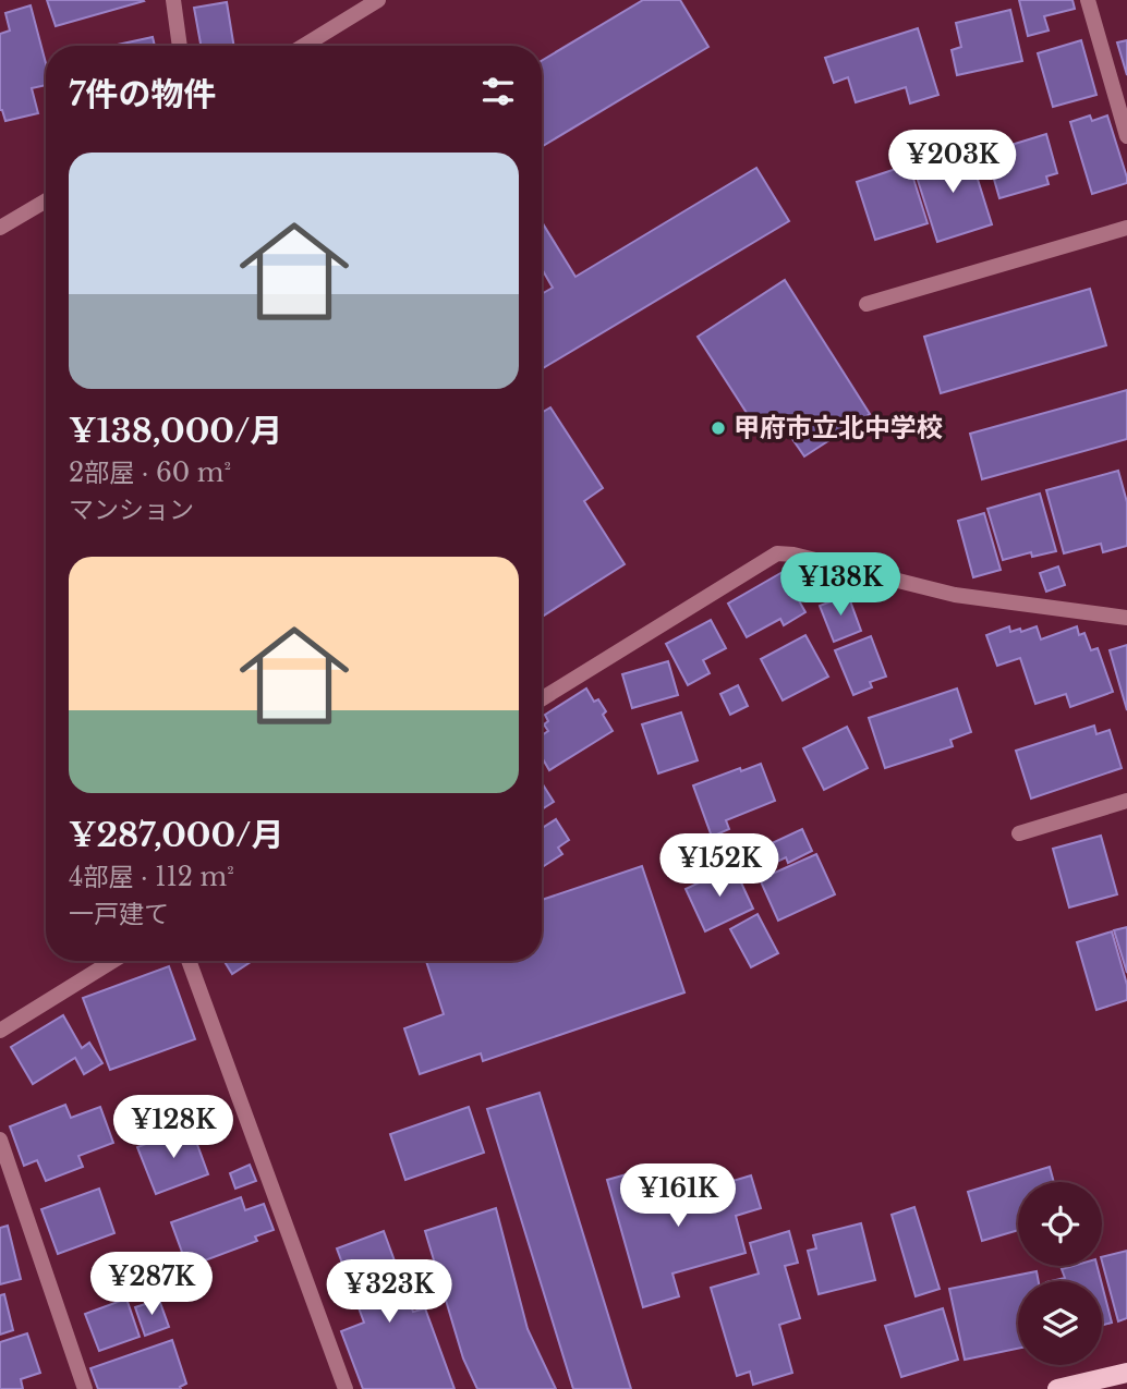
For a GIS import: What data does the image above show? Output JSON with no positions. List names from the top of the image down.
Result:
{
  "places": ["甲府市立北中学校"],
  "page": {
    "heading": "7件の物件",
    "price": [
      "¥203K",
      "¥138K",
      "¥152K",
      "¥128K",
      "¥161K",
      "¥287K",
      "¥323K"
    ],
    "list": [
      {
        "name": "¥138,000/月",
        "note": "2部屋 · 60 m² · マンション"
      },
      {
        "name": "¥287,000/月",
        "note": "4部屋 · 112 m² · 一戸建て"
      }
    ]
  }
}
